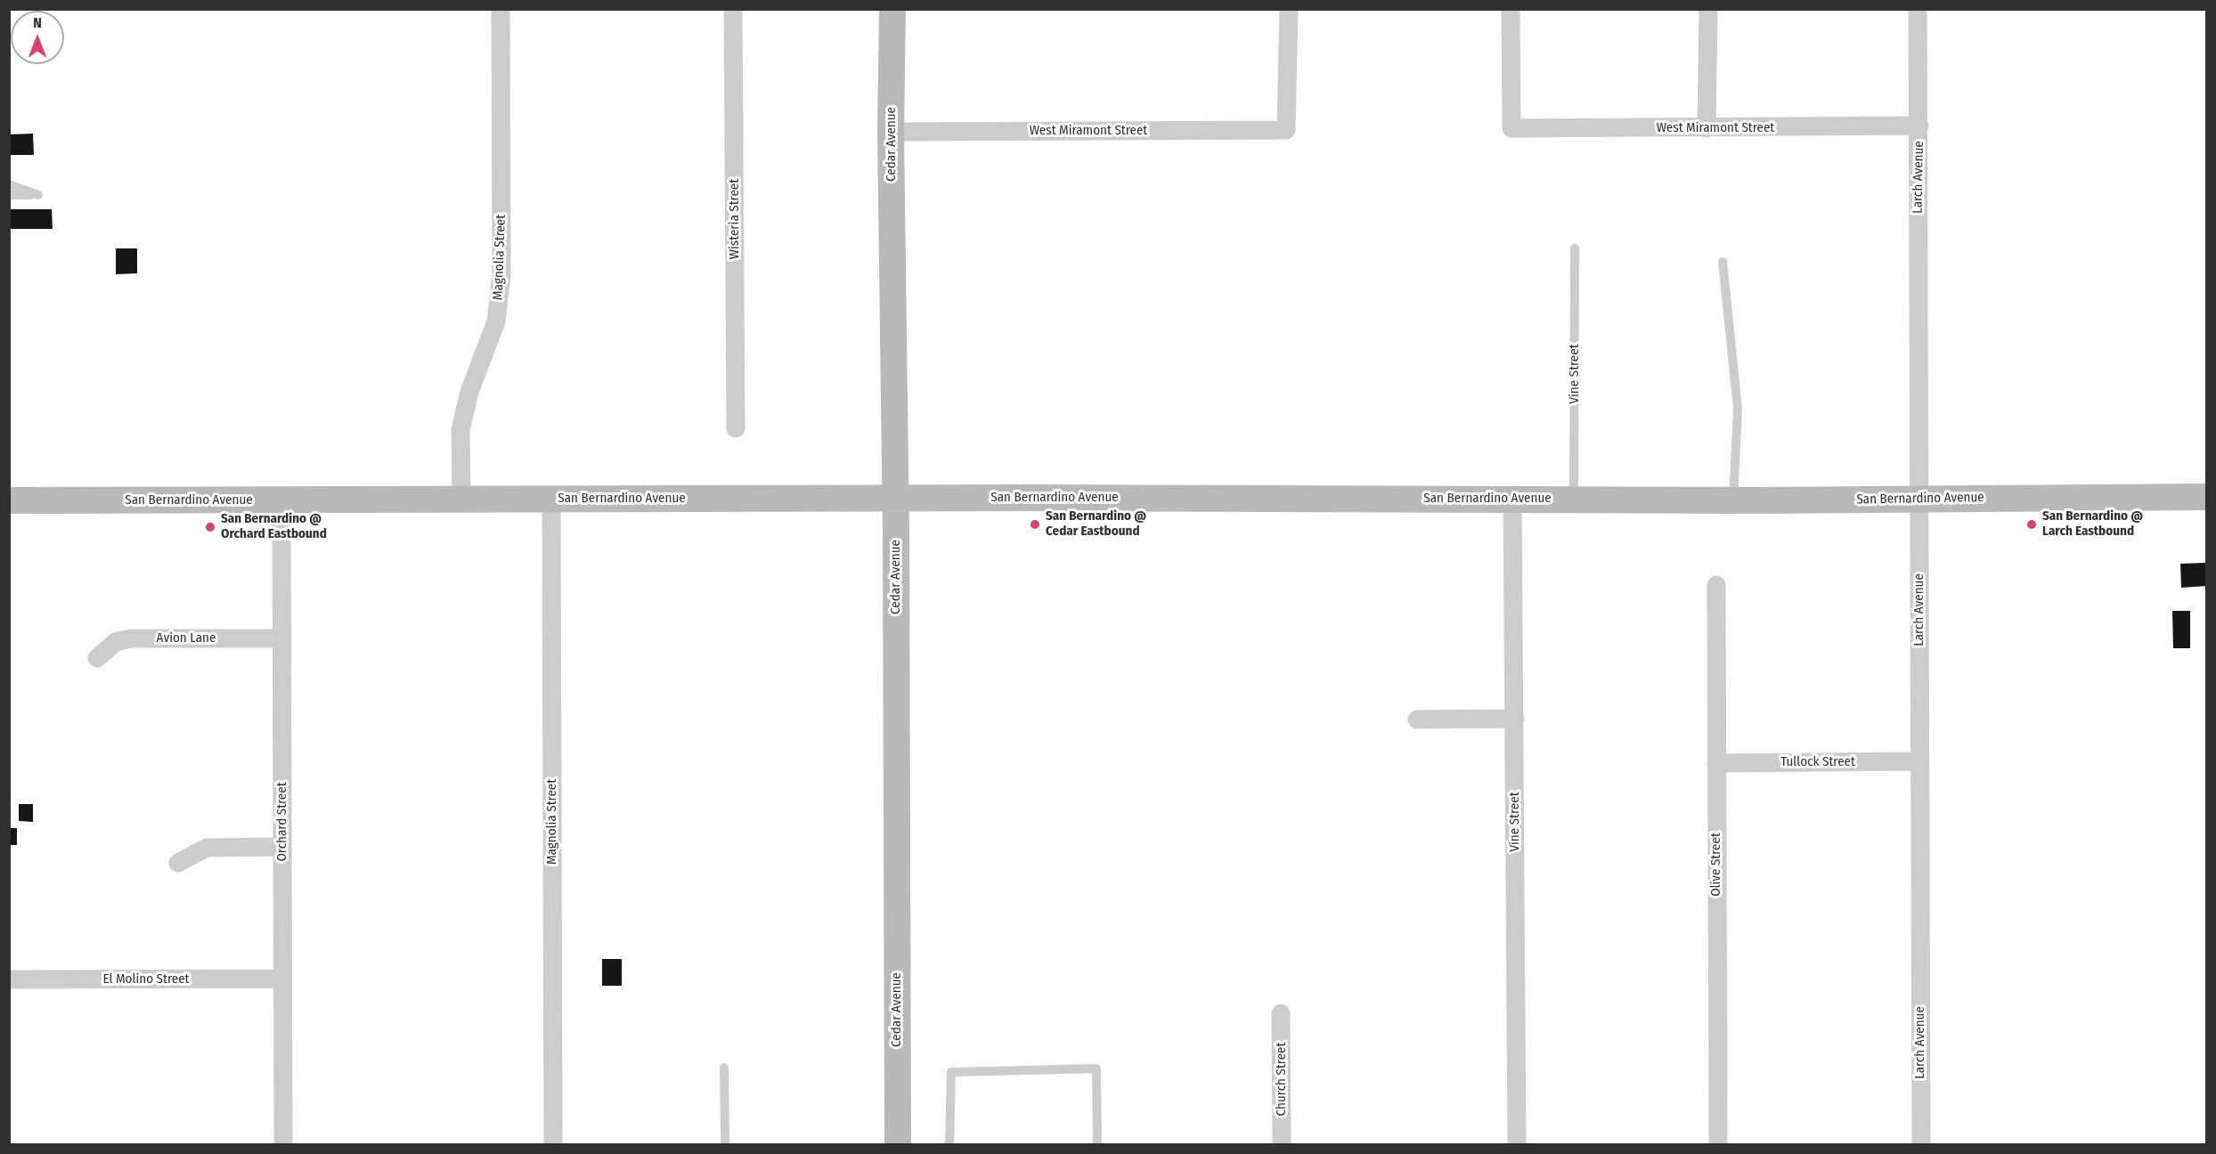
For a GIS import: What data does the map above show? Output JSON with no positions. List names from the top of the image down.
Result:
{
  "streets": {
    "main road": ["Cedar Avenue", "San Bernardino Avenue"],
    "street": [
      "West Miramont Street",
      "Larch Avenue",
      "Wisteria Street",
      "Magnolia Street",
      "Vine Street",
      "Avion Lane",
      "Tullock Street",
      "Orchard Street",
      "Olive Street",
      "El Molino Street",
      "Church Street"
    ]
  },
  "crossings": [
    ["West Miramont Street", "Cedar Avenue"],
    ["West Miramont Street", "Larch Avenue"],
    ["Cedar Avenue", "San Bernardino Avenue"],
    ["Larch Avenue", "San Bernardino Avenue"],
    ["Larch Avenue", "Tullock Street"],
    ["Magnolia Street", "San Bernardino Avenue"],
    ["Vine Street", "San Bernardino Avenue"],
    ["San Bernardino Avenue", "Orchard Street"],
    ["Avion Lane", "Orchard Street"],
    ["Tullock Street", "Olive Street"],
    ["Orchard Street", "El Molino Street"]
  ],
  "places": ["San Bernardino @ Cedar Eastbound", "San Bernardino @ Larch Eastbound", "San Bernardino @ Orchard Eastbound"],
  "north": "top"
}
